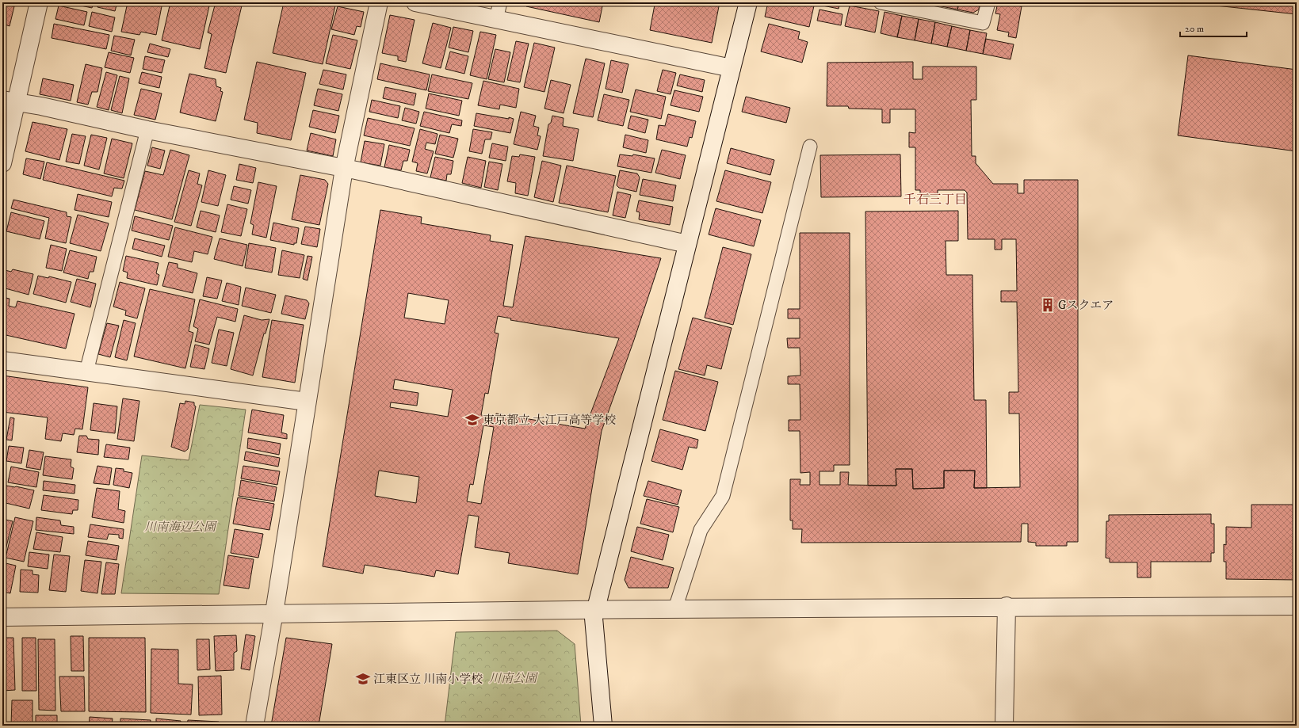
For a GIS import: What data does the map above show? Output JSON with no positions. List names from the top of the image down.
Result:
{
  "districts": ["千石三丁目"],
  "parks": ["川南海辺公園", "川南公園"],
  "places": {
    "building": ["Gスクエア"],
    "school or university": ["東京都立 大江戸高等学校", "江東区立 川南小学校"]
  },
  "scale_bar": "20 m"
}
